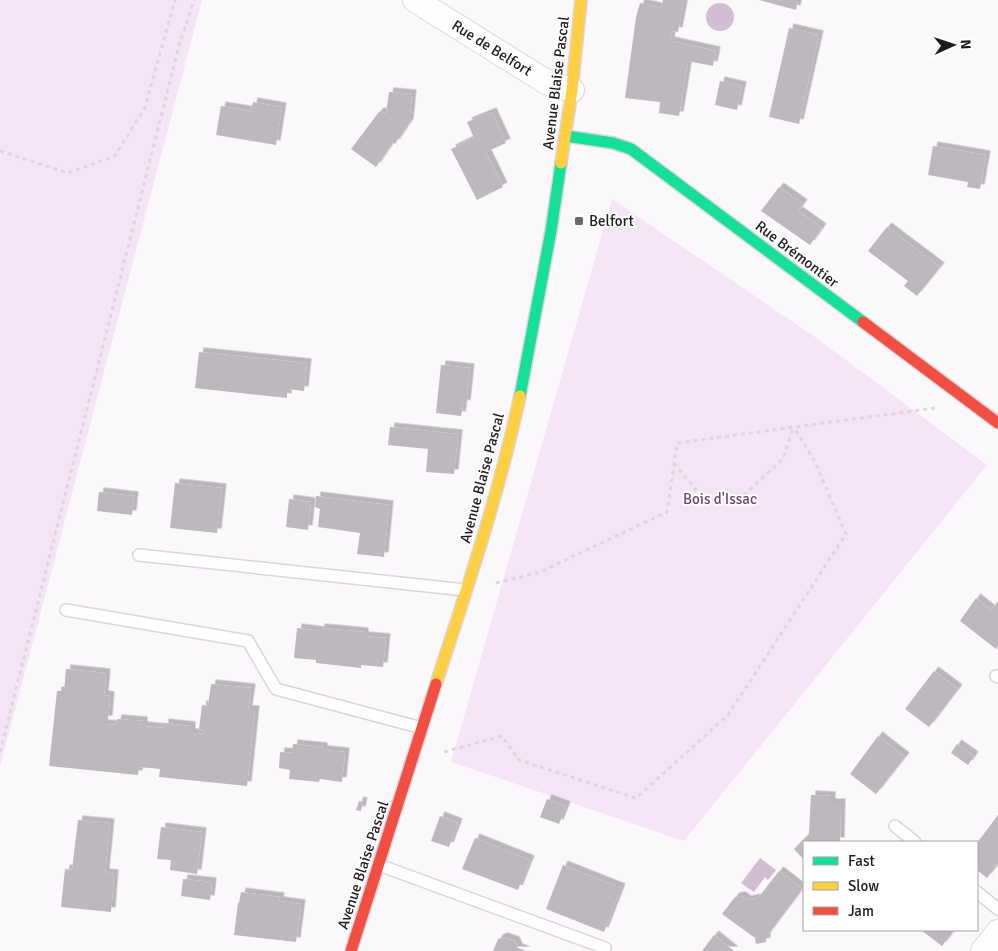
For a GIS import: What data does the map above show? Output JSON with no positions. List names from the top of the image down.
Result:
{
  "streets": {
    "main road": ["Avenue Blaise Pascal", "Rue Brémontier"],
    "street": ["Rue de Belfort"]
  },
  "crossings": [
    ["Rue de Belfort", "Avenue Blaise Pascal"],
    ["Avenue Blaise Pascal", "Rue Brémontier"]
  ],
  "parks": ["Bois d'Issac"],
  "places": {
    "transit": ["Belfort"]
  },
  "legend": ["Fast", "Slow", "Jam"],
  "north": "right"
}
